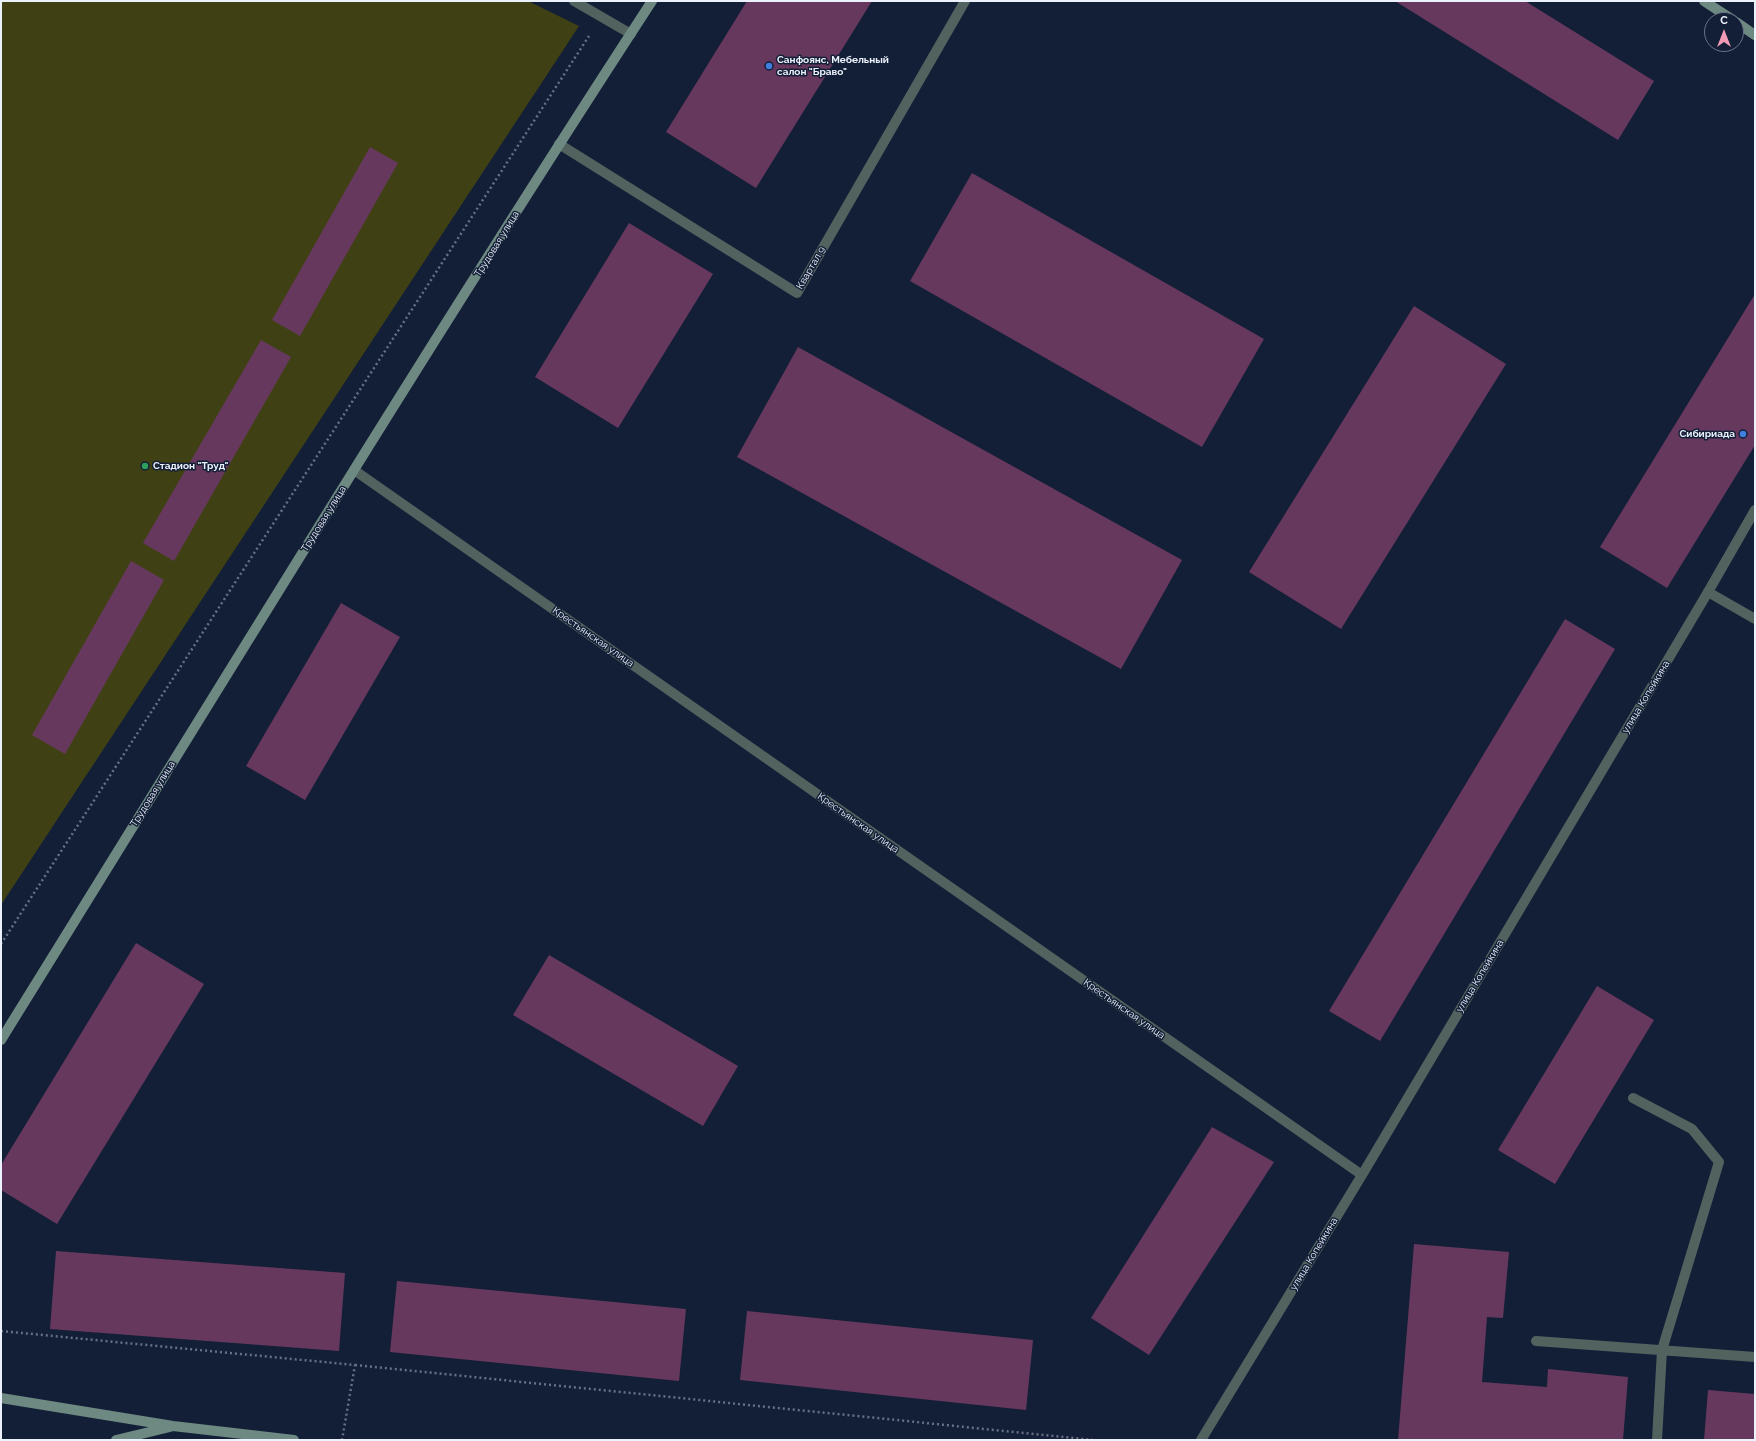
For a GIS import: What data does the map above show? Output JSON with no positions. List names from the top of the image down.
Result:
{
  "streets": {
    "street": [
      "Трудовая улица",
      "Квартал 9",
      "Крестьянская улица",
      "улица Копейкина"
    ]
  },
  "crossings": [
    ["Трудовая улица", "Квартал 9"],
    ["Трудовая улица", "Крестьянская улица"],
    ["Крестьянская улица", "улица Копейкина"]
  ],
  "places": ["Санфоянс, Мебельный салон \"Браво\"", "Сибириада", "Стадион \"Труд\""],
  "north": "top"
}
